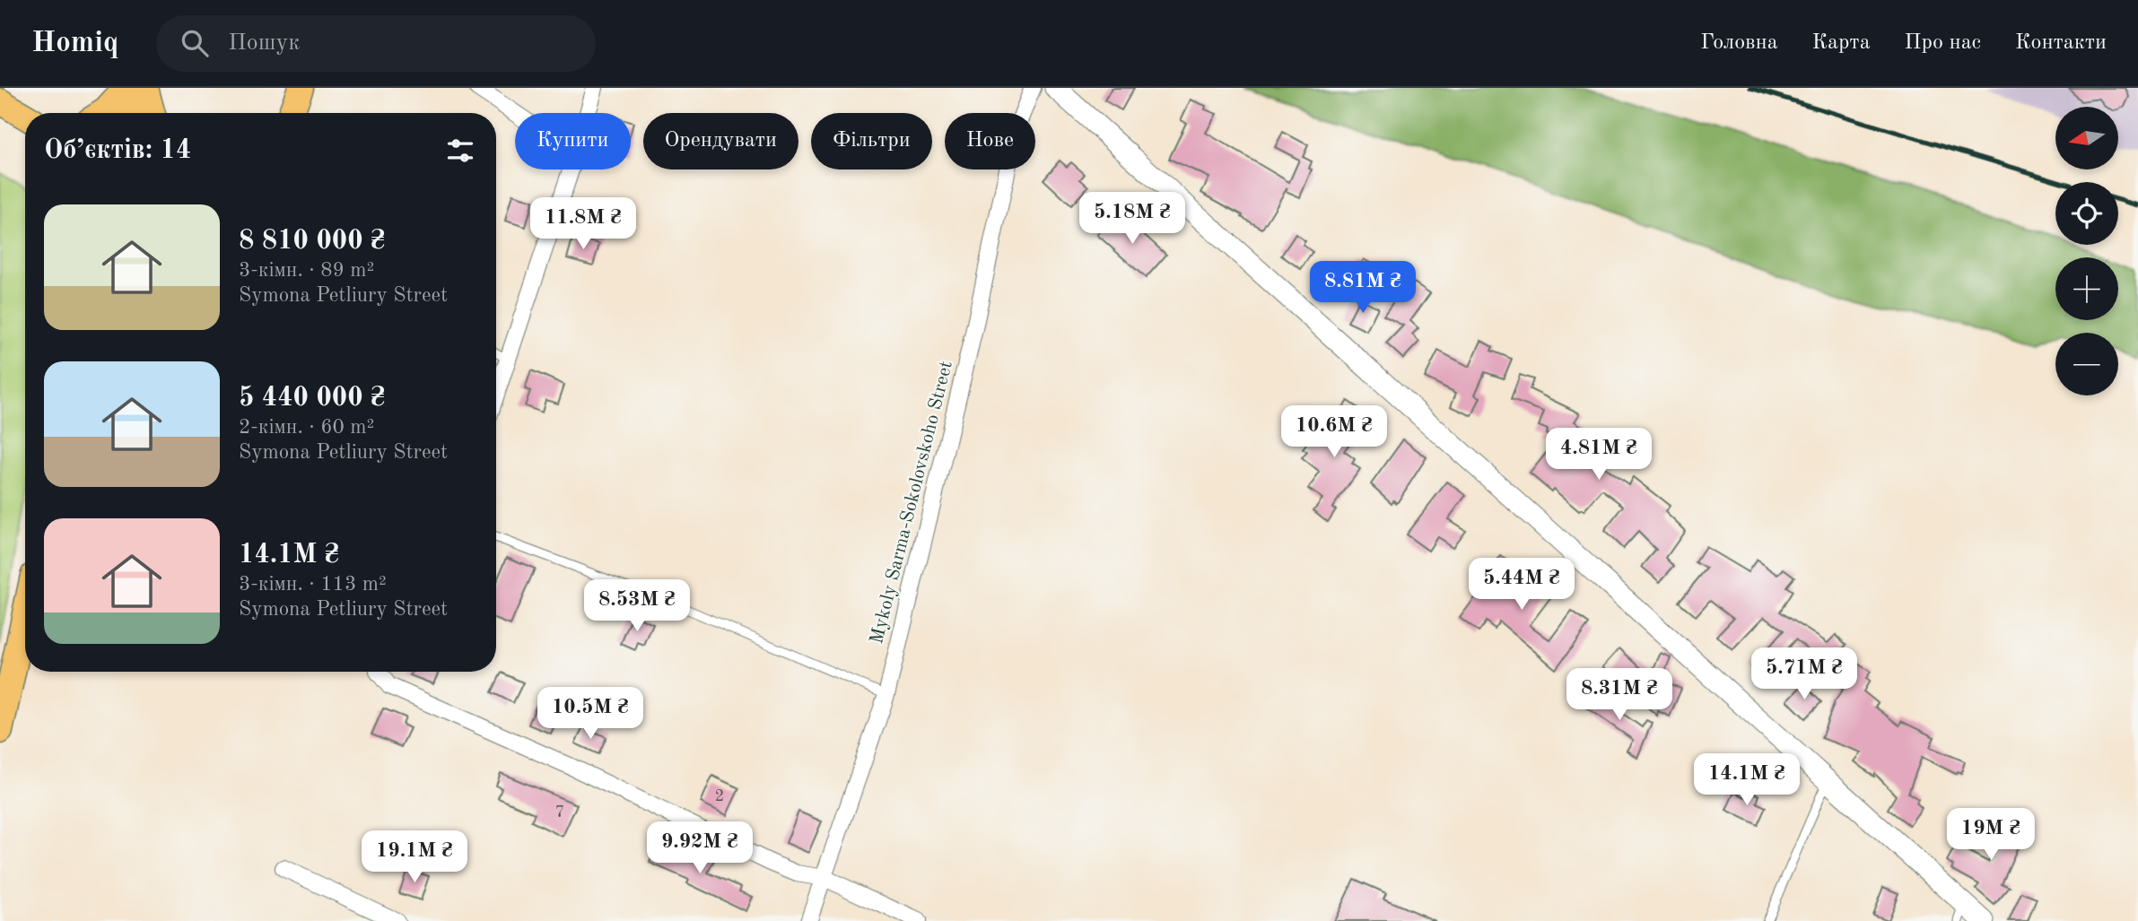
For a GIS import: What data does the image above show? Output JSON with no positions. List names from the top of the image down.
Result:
{
  "streets": {
    "street": ["Mykoly Sarma-Sokolovskoho Street"]
  },
  "house_numbers": ["2", "7"],
  "north": "left",
  "page": {
    "header": "Homiq",
    "search": "Пошук",
    "nav": [
      "Головна",
      "Карта",
      "Про нас",
      "Контакти"
    ],
    "map_buttons": ["+", "−"],
    "chip": [
      "Купити",
      "Орендувати",
      "Фільтри",
      "Нове"
    ],
    "heading": "Об’єктів: 14",
    "list": [
      {
        "name": "8 810 000 ₴",
        "note": "3-кімн. · 89 m² · Symona Petliury Street"
      },
      {
        "name": "5 440 000 ₴",
        "note": "2-кімн. · 60 m² · Symona Petliury Street"
      },
      {
        "name": "14.1M ₴",
        "note": "3-кімн. · 113 m² · Symona Petliury Street"
      }
    ],
    "price": [
      "5.18M ₴",
      "11.8M ₴",
      "8.81M ₴",
      "10.6M ₴",
      "4.81M ₴",
      "5.44M ₴",
      "8.53M ₴",
      "5.71M ₴",
      "8.31M ₴",
      "10.5M ₴",
      "14.1M ₴",
      "19M ₴",
      "9.92M ₴",
      "19.1M ₴"
    ]
  }
}
